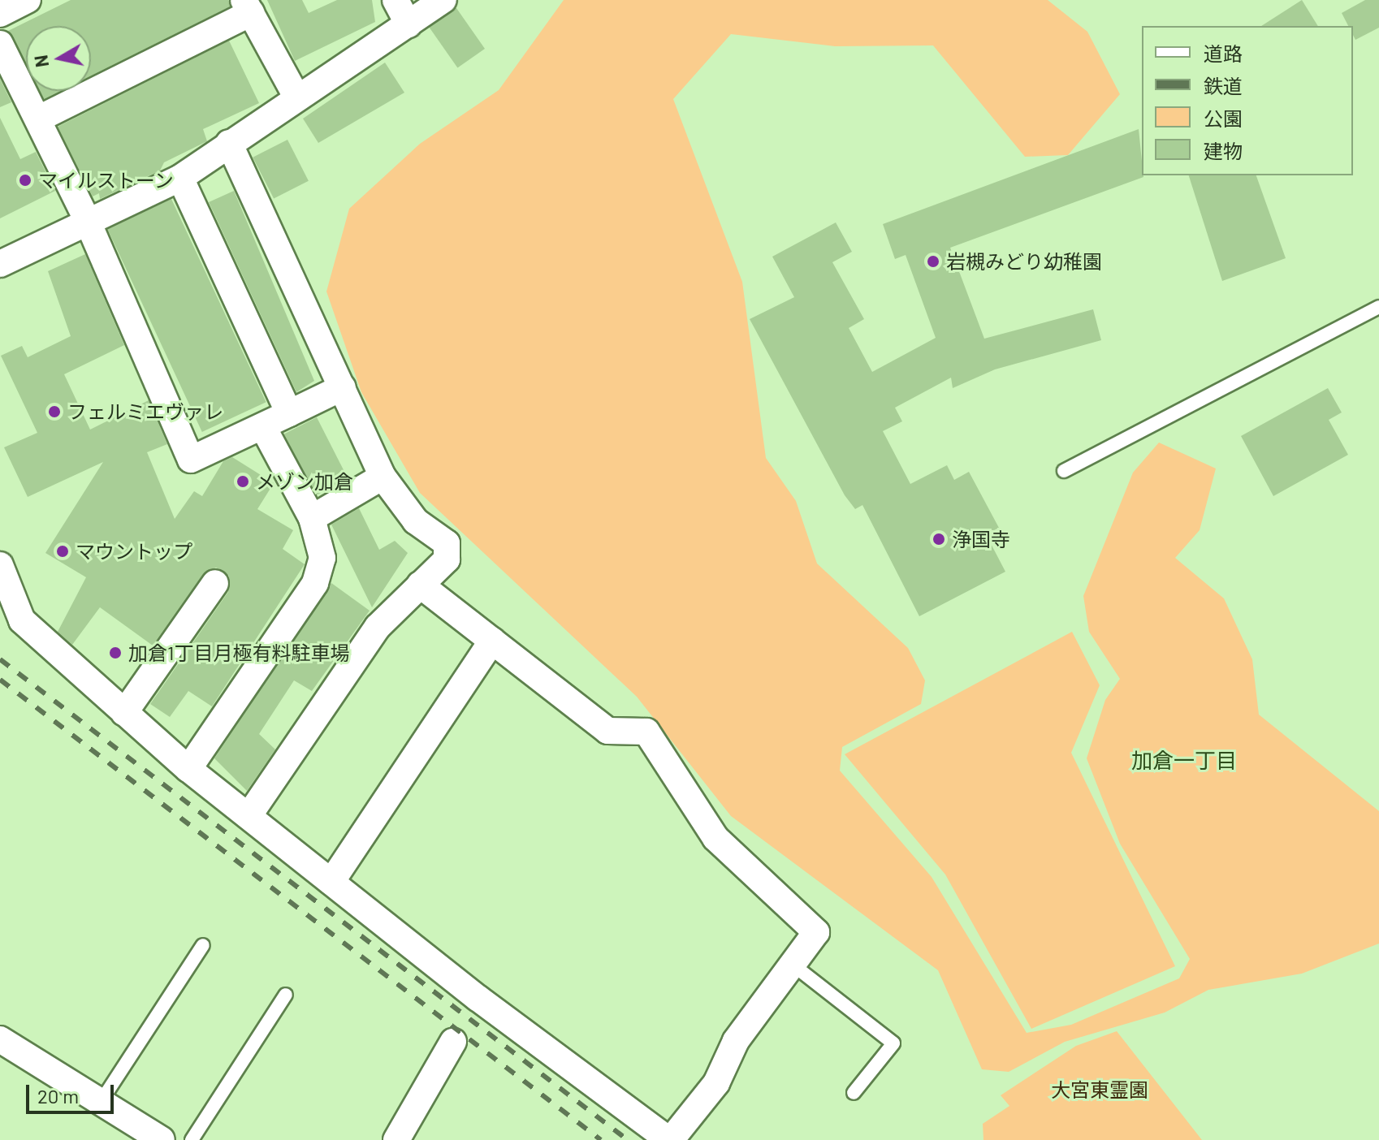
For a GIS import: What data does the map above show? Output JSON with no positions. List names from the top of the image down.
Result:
{
  "districts": ["加倉一丁目"],
  "parks": ["大宮東霊園"],
  "places": [
    "マイルストーン",
    "岩槻みどり幼稚園",
    "フェルミエヴァレ",
    "メゾン加倉",
    "浄国寺",
    "マウントップ",
    "加倉1丁目月極有料駐車場"
  ],
  "legend": [
    "道路",
    "鉄道",
    "公園",
    "建物"
  ],
  "scale_bar": "20 m",
  "north": "left"
}
